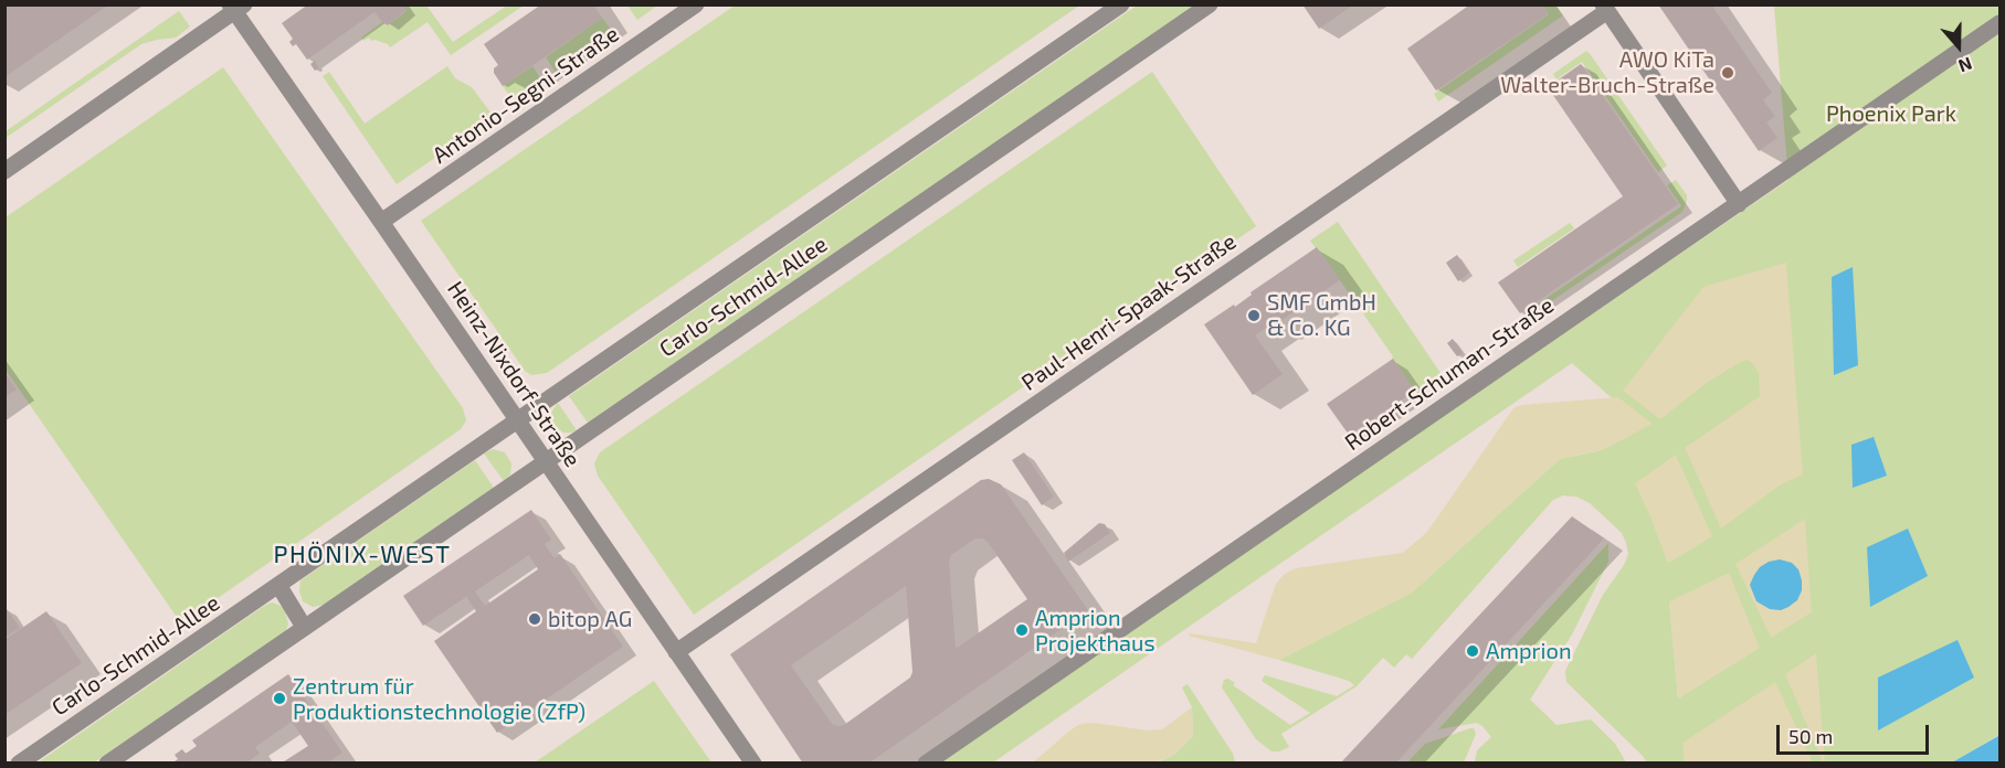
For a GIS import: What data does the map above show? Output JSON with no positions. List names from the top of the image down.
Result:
{
  "streets": {
    "street": [
      "Antonio-Segni-Straße",
      "Carlo-Schmid-Allee",
      "Paul-Henri-Spaak-Straße",
      "Heinz-Nixdorf-Straße",
      "Robert-Schuman-Straße"
    ]
  },
  "crossings": [
    ["Antonio-Segni-Straße", "Heinz-Nixdorf-Straße"],
    ["Carlo-Schmid-Allee", "Heinz-Nixdorf-Straße"],
    ["Paul-Henri-Spaak-Straße", "Heinz-Nixdorf-Straße"]
  ],
  "districts": ["PHÖNIX-WEST"],
  "parks": ["Phoenix Park"],
  "places": [
    "AWO KiTa Walter-Bruch-Straße",
    "SMF GmbH & Co. KG",
    "bitop AG",
    "Amprion Projekthaus",
    "Amprion",
    "Zentrum für Produktionstechnologie (ZfP)"
  ],
  "scale_bar": "50 m",
  "north": "bottom"
}
